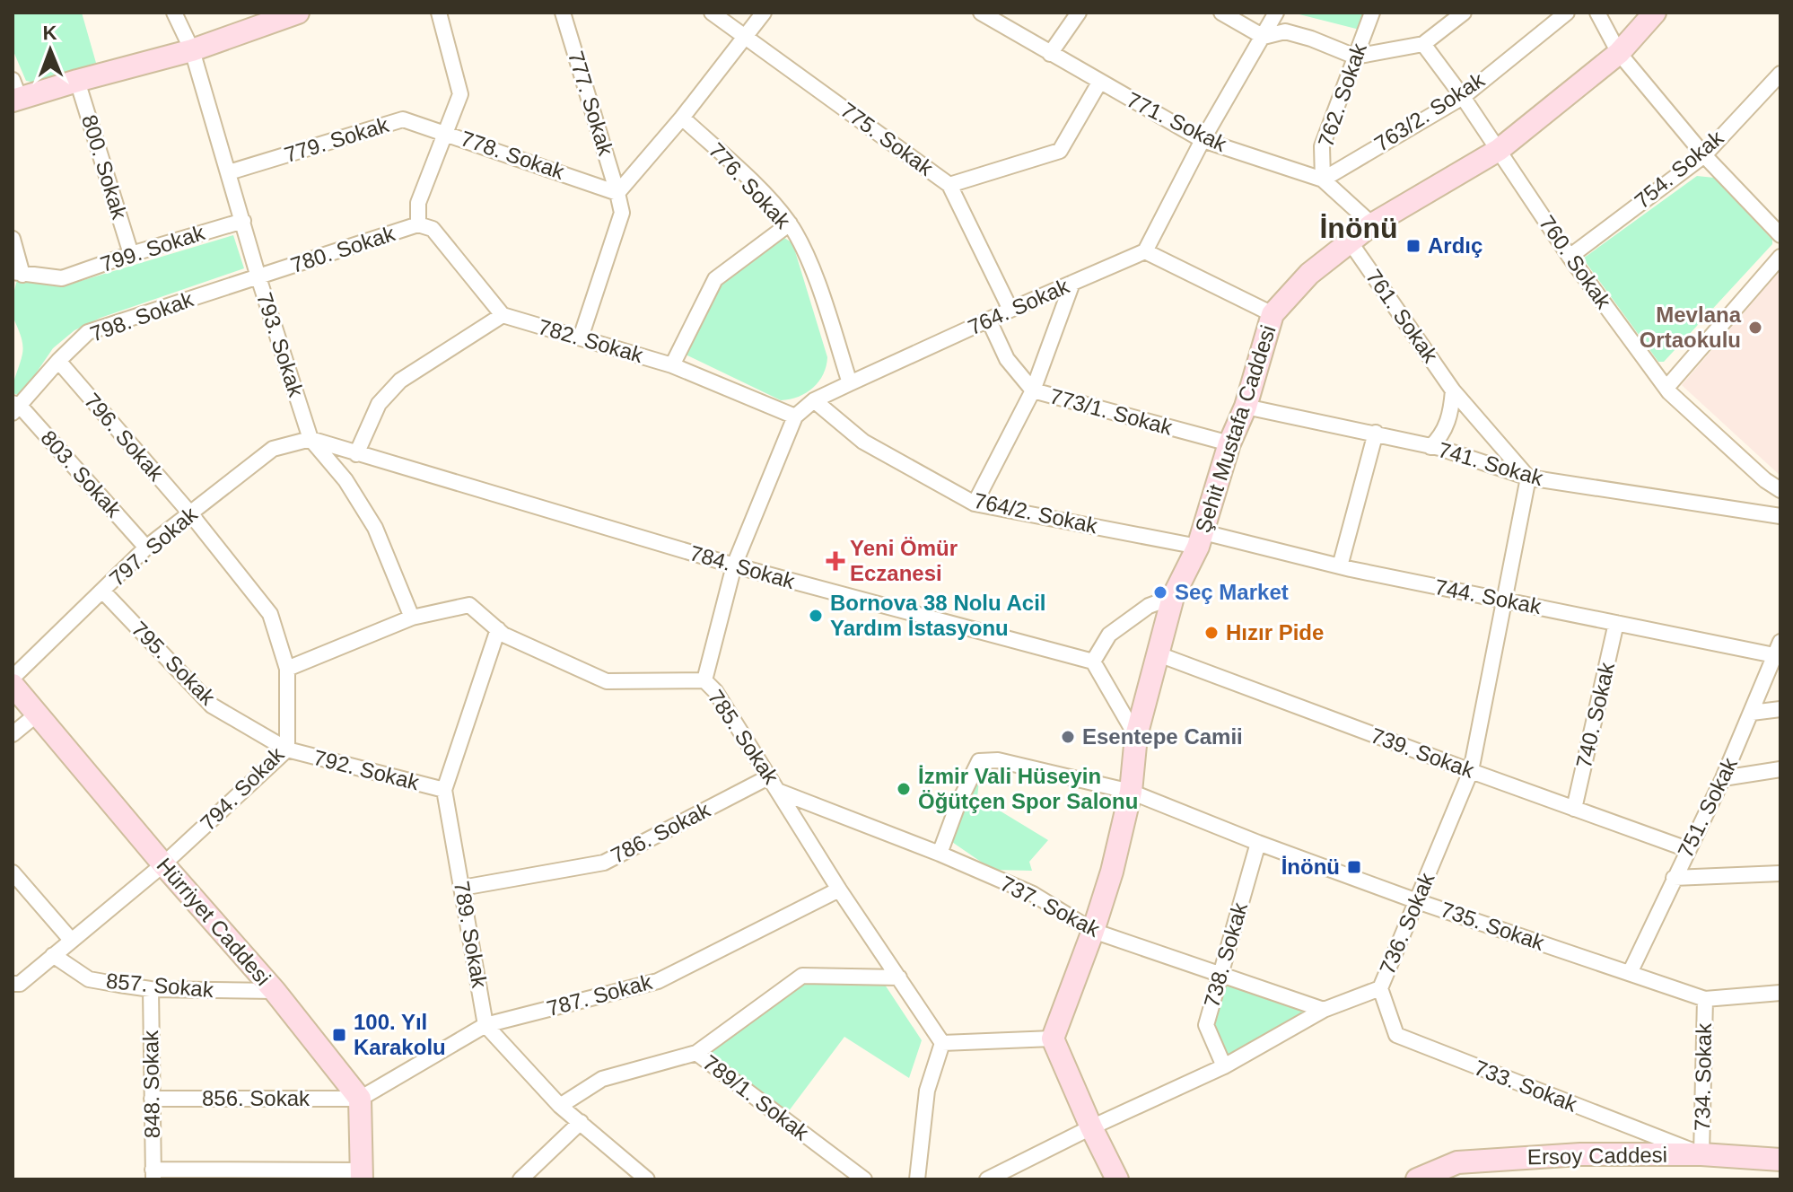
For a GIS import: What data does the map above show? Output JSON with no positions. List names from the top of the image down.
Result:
{
  "streets": {
    "street": [
      "762. Sokak",
      "777. Sokak",
      "763/2. Sokak",
      "771. Sokak",
      "775. Sokak",
      "779. Sokak",
      "778. Sokak",
      "800. Sokak",
      "754. Sokak",
      "776. Sokak",
      "799. Sokak",
      "780. Sokak",
      "760. Sokak",
      "764. Sokak",
      "761. Sokak",
      "798. Sokak",
      "782. Sokak",
      "793. Sokak",
      "773/1. Sokak",
      "Şehit Mustafa Caddesi",
      "796. Sokak",
      "741. Sokak",
      "803. Sokak",
      "764/2. Sokak",
      "797. Sokak",
      "784. Sokak",
      "744. Sokak",
      "795. Sokak",
      "740. Sokak",
      "785. Sokak",
      "739. Sokak",
      "792. Sokak",
      "794. Sokak",
      "751. Sokak",
      "786. Sokak",
      "737. Sokak",
      "Hürriyet Caddesi",
      "736. Sokak",
      "735. Sokak",
      "789. Sokak",
      "738. Sokak",
      "857. Sokak",
      "787. Sokak",
      "734. Sokak",
      "848. Sokak",
      "733. Sokak",
      "789/1. Sokak",
      "856. Sokak",
      "Ersoy Caddesi"
    ]
  },
  "crossings": [
    ["762. Sokak", "763/2. Sokak"],
    ["762. Sokak", "771. Sokak"],
    ["777. Sokak", "778. Sokak"],
    ["763/2. Sokak", "771. Sokak"],
    ["763/2. Sokak", "760. Sokak"],
    ["771. Sokak", "Şehit Mustafa Caddesi"],
    ["775. Sokak", "764. Sokak"],
    ["779. Sokak", "778. Sokak"],
    ["779. Sokak", "780. Sokak"],
    ["779. Sokak", "793. Sokak"],
    ["778. Sokak", "780. Sokak"],
    ["800. Sokak", "799. Sokak"],
    ["754. Sokak", "760. Sokak"],
    ["776. Sokak", "764. Sokak"],
    ["799. Sokak", "793. Sokak"],
    ["780. Sokak", "798. Sokak"],
    ["780. Sokak", "793. Sokak"],
    ["760. Sokak", "Şehit Mustafa Caddesi"],
    ["764. Sokak", "782. Sokak"],
    ["764. Sokak", "773/1. Sokak"],
    ["764. Sokak", "764/2. Sokak"],
    ["764. Sokak", "784. Sokak"],
    ["764. Sokak", "785. Sokak"],
    ["761. Sokak", "Şehit Mustafa Caddesi"],
    ["761. Sokak", "741. Sokak"],
    ["761. Sokak", "736. Sokak"],
    ["798. Sokak", "793. Sokak"],
    ["798. Sokak", "796. Sokak"],
    ["798. Sokak", "803. Sokak"],
    ["793. Sokak", "797. Sokak"],
    ["793. Sokak", "784. Sokak"],
    ["793. Sokak", "785. Sokak"],
    ["773/1. Sokak", "Şehit Mustafa Caddesi"],
    ["Şehit Mustafa Caddesi", "741. Sokak"],
    ["Şehit Mustafa Caddesi", "764/2. Sokak"],
    ["Şehit Mustafa Caddesi", "744. Sokak"],
    ["Şehit Mustafa Caddesi", "739. Sokak"],
    ["Şehit Mustafa Caddesi", "737. Sokak"],
    ["Şehit Mustafa Caddesi", "735. Sokak"],
    ["796. Sokak", "797. Sokak"],
    ["796. Sokak", "794. Sokak"],
    ["741. Sokak", "736. Sokak"],
    ["803. Sokak", "797. Sokak"],
    ["764/2. Sokak", "744. Sokak"],
    ["797. Sokak", "784. Sokak"],
    ["797. Sokak", "795. Sokak"],
    ["797. Sokak", "794. Sokak"],
    ["744. Sokak", "740. Sokak"],
    ["744. Sokak", "751. Sokak"],
    ["744. Sokak", "736. Sokak"],
    ["795. Sokak", "792. Sokak"],
    ["795. Sokak", "794. Sokak"],
    ["740. Sokak", "739. Sokak"],
    ["785. Sokak", "794. Sokak"],
    ["785. Sokak", "786. Sokak"],
    ["785. Sokak", "737. Sokak"],
    ["785. Sokak", "789. Sokak"],
    ["785. Sokak", "787. Sokak"],
    ["739. Sokak", "751. Sokak"],
    ["739. Sokak", "736. Sokak"],
    ["792. Sokak", "794. Sokak"],
    ["792. Sokak", "789. Sokak"],
    ["794. Sokak", "Hürriyet Caddesi"],
    ["794. Sokak", "857. Sokak"],
    ["751. Sokak", "735. Sokak"],
    ["786. Sokak", "789. Sokak"],
    ["737. Sokak", "736. Sokak"],
    ["737. Sokak", "735. Sokak"],
    ["737. Sokak", "738. Sokak"],
    ["Hürriyet Caddesi", "857. Sokak"],
    ["Hürriyet Caddesi", "787. Sokak"],
    ["Hürriyet Caddesi", "856. Sokak"],
    ["736. Sokak", "735. Sokak"],
    ["736. Sokak", "738. Sokak"],
    ["736. Sokak", "733. Sokak"],
    ["735. Sokak", "738. Sokak"],
    ["735. Sokak", "734. Sokak"],
    ["789. Sokak", "787. Sokak"],
    ["857. Sokak", "848. Sokak"],
    ["787. Sokak", "856. Sokak"],
    ["734. Sokak", "733. Sokak"],
    ["734. Sokak", "Ersoy Caddesi"],
    ["848. Sokak", "856. Sokak"],
    ["733. Sokak", "Ersoy Caddesi"]
  ],
  "districts": ["İnönü"],
  "places": {
    "transit": ["Ardıç", "İnönü", "100. Yıl Karakolu"],
    "other": [
      "Mevlana Ortaokulu",
      "Seç Market",
      "Bornova 38 Nolu Acil Yardım İstasyonu",
      "Hızır Pide",
      "Esentepe Camii",
      "İzmir Vali Hüseyin Öğütçen Spor Salonu"
    ],
    "health": ["Yeni Ömür Eczanesi"]
  },
  "north": "top"
}
